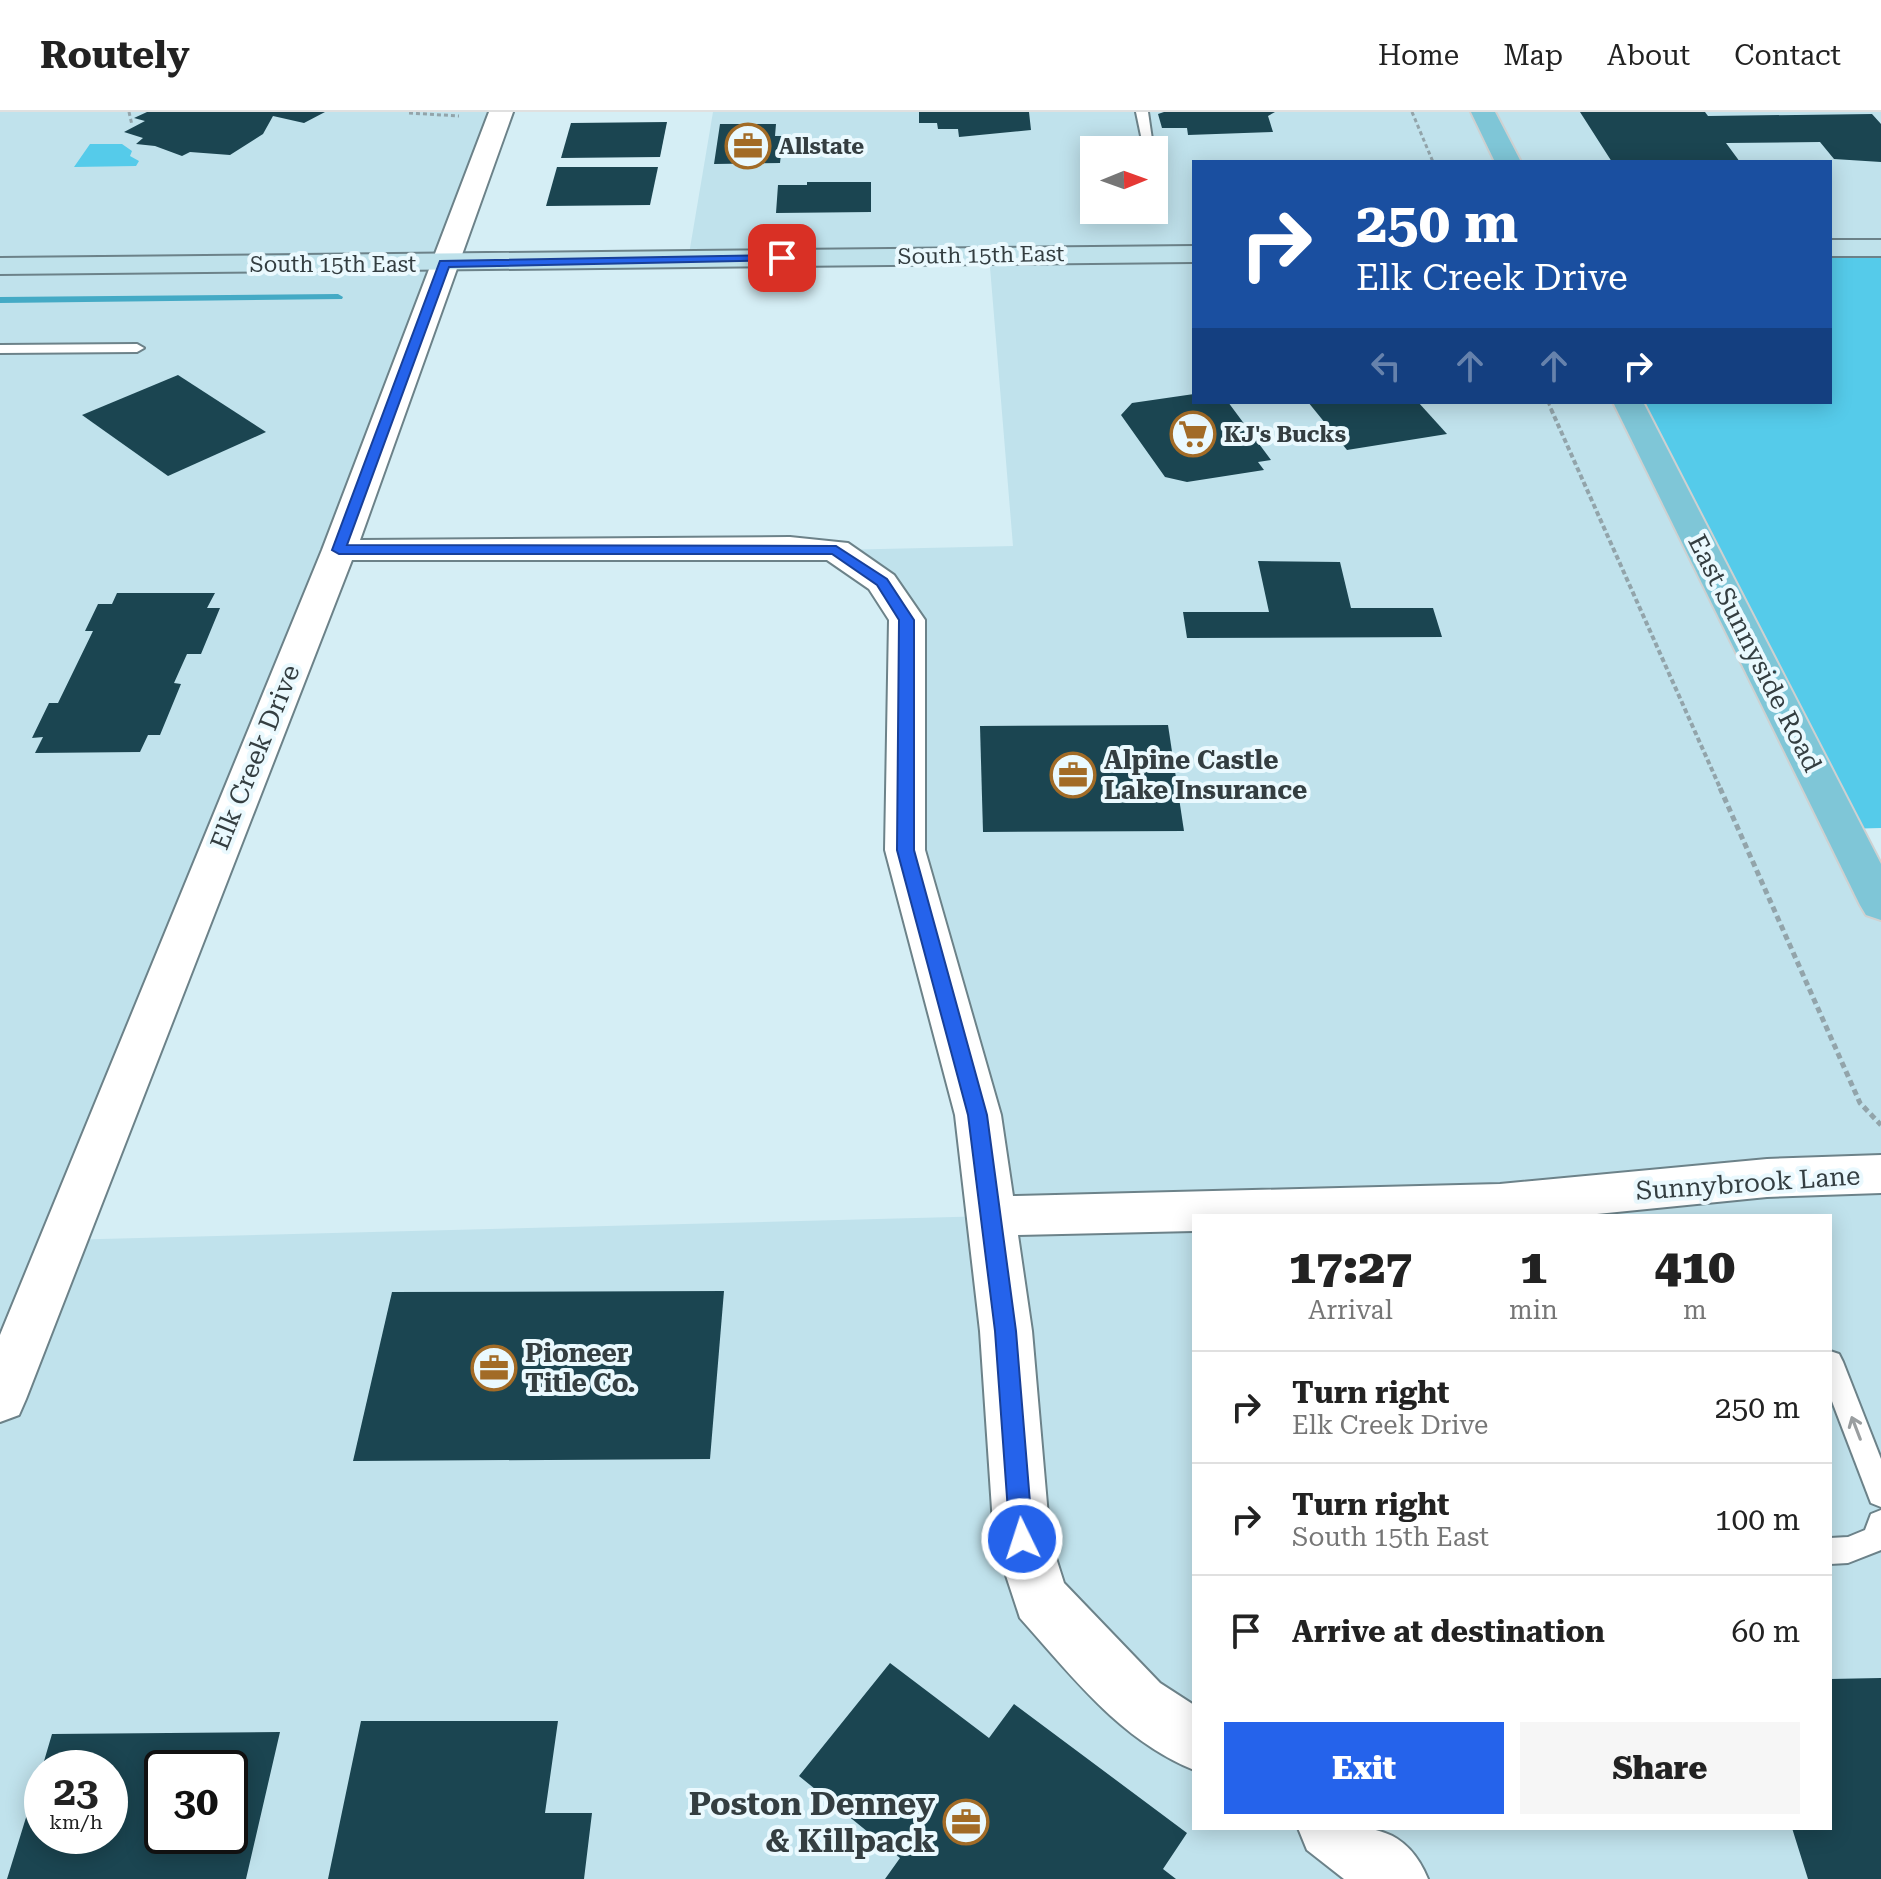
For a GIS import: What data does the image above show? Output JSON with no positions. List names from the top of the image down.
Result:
{
  "streets": {
    "main road": ["South 15th East", "East Sunnyside Road"],
    "street": ["Elk Creek Drive", "Sunnybrook Lane"]
  },
  "crossings": [
    ["South 15th East", "Elk Creek Drive"]
  ],
  "places": {
    "office": [
      "Allstate",
      "Alpine Castle Lake Insurance",
      "Pioneer Title Co.",
      "Poston Denney & Killpack"
    ],
    "supermarket": ["KJ's Bucks"]
  },
  "north": "right",
  "page": {
    "header": "Routely",
    "nav": [
      "Home",
      "Map",
      "About",
      "Contact"
    ],
    "turn": ["250 m", "Elk Creek Drive"],
    "eta": [
      "17:27",
      "Arrival",
      "1",
      "min",
      "410",
      "m"
    ],
    "list": [
      {
        "name": "Turn right",
        "note": "Elk Creek Drive",
        "value": "250 m"
      },
      {
        "name": "Turn right",
        "note": "South 15th East",
        "value": "100 m"
      },
      {
        "name": "Arrive at destination",
        "value": "60 m"
      }
    ],
    "buttons": ["Exit", "Share"],
    "speed": "23 km/h",
    "limit": "30"
  }
}
